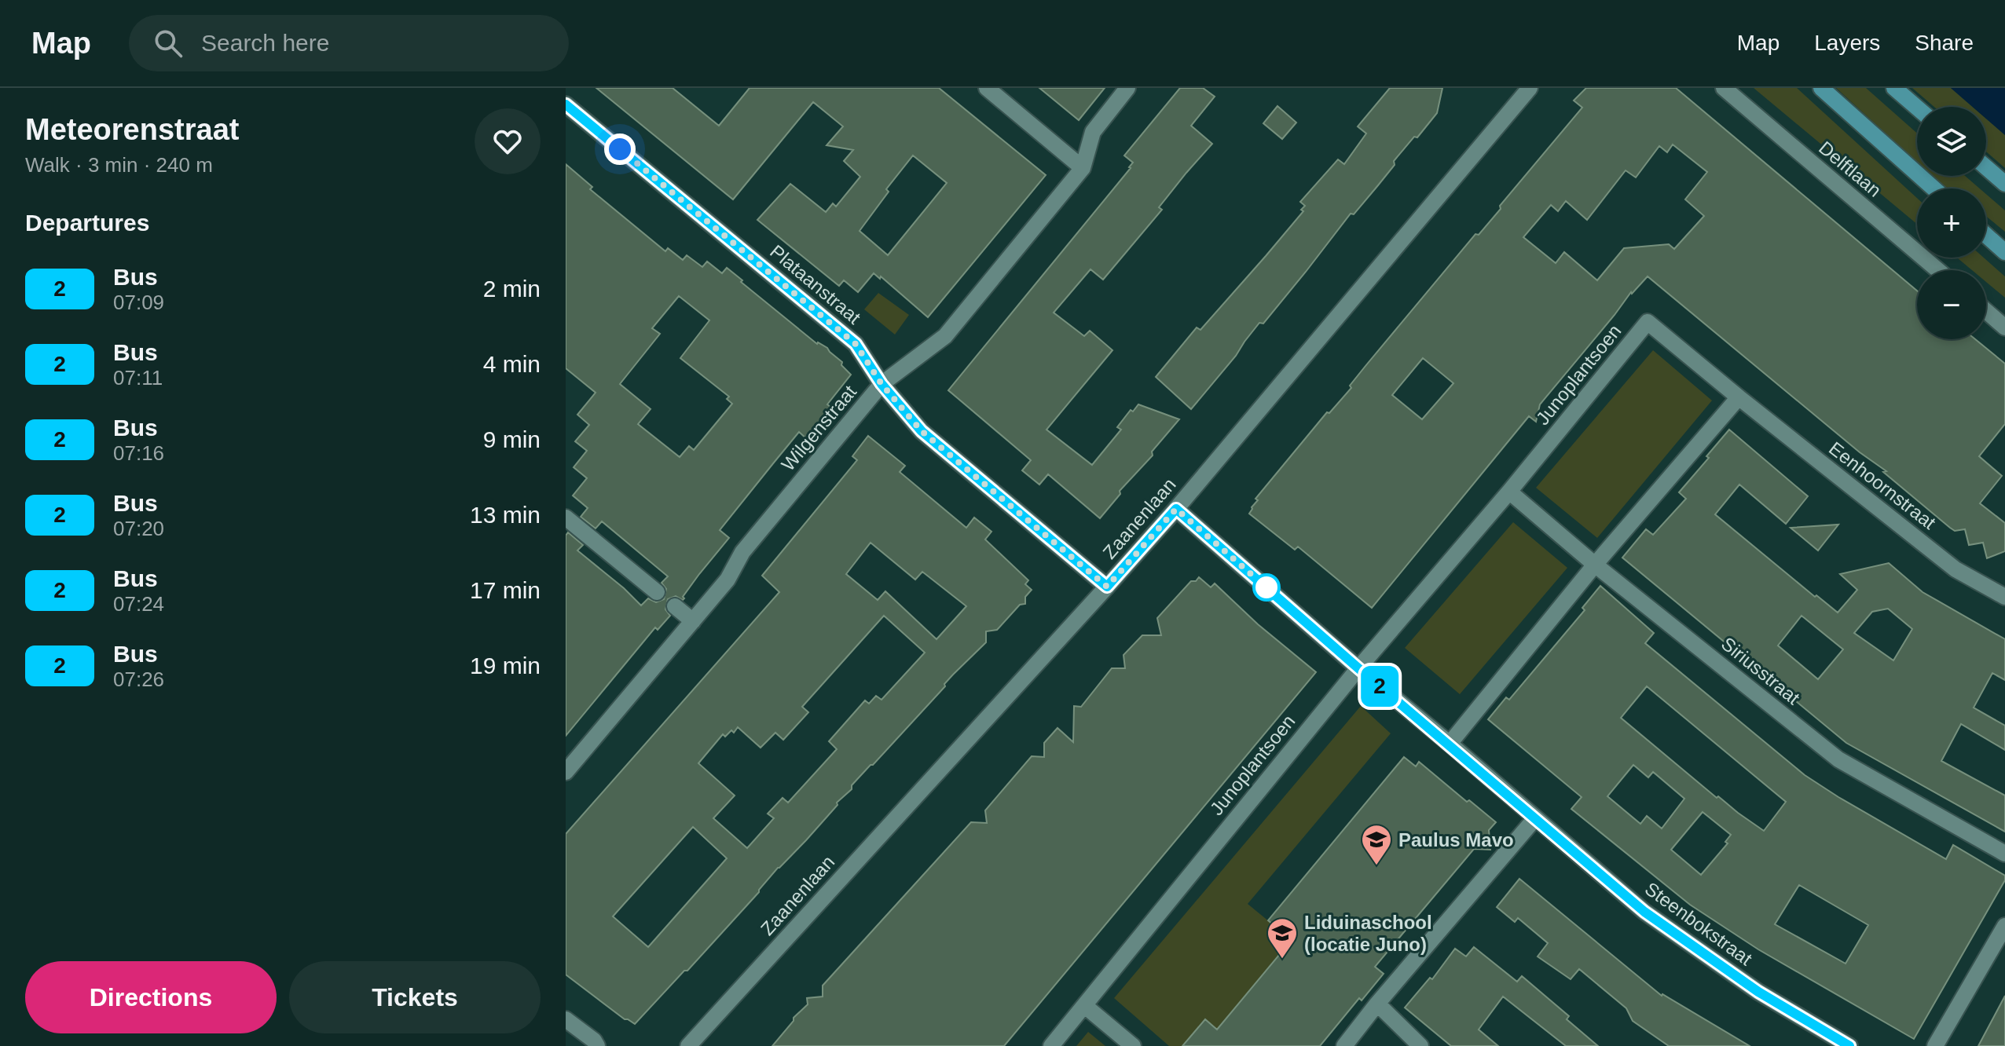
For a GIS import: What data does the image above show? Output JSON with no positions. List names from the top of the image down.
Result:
{
  "streets": {
    "street": [
      "Delftlaan",
      "Plataanstraat",
      "Junoplantsoen",
      "Wilgenstraat",
      "Eenhoornstraat",
      "Zaanenlaan",
      "Siriusstraat",
      "Steenbokstraat"
    ]
  },
  "crossings": [
    ["Plataanstraat", "Wilgenstraat"],
    ["Plataanstraat", "Zaanenlaan"],
    ["Junoplantsoen", "Eenhoornstraat"],
    ["Junoplantsoen", "Siriusstraat"]
  ],
  "places": {
    "school or university": ["Paulus Mavo", "Liduinaschool (locatie Juno)"]
  },
  "lines": ["bus line 2"],
  "page": {
    "header": "Map",
    "search": "Search here",
    "nav": ["Map", "Layers", "Share"],
    "heading": [
      ["Meteorenstraat", "Walk · 3 min · 240 m"],
      "Departures"
    ],
    "on_map": "2",
    "map_buttons": ["+", "−"],
    "list": [
      {
        "mark": "2",
        "name": "Bus",
        "note": "07:09",
        "value": "2 min"
      },
      {
        "mark": "2",
        "name": "Bus",
        "note": "07:11",
        "value": "4 min"
      },
      {
        "mark": "2",
        "name": "Bus",
        "note": "07:16",
        "value": "9 min"
      },
      {
        "mark": "2",
        "name": "Bus",
        "note": "07:20",
        "value": "13 min"
      },
      {
        "mark": "2",
        "name": "Bus",
        "note": "07:24",
        "value": "17 min"
      },
      {
        "mark": "2",
        "name": "Bus",
        "note": "07:26",
        "value": "19 min"
      }
    ],
    "buttons": ["Directions", "Tickets"]
  }
}
